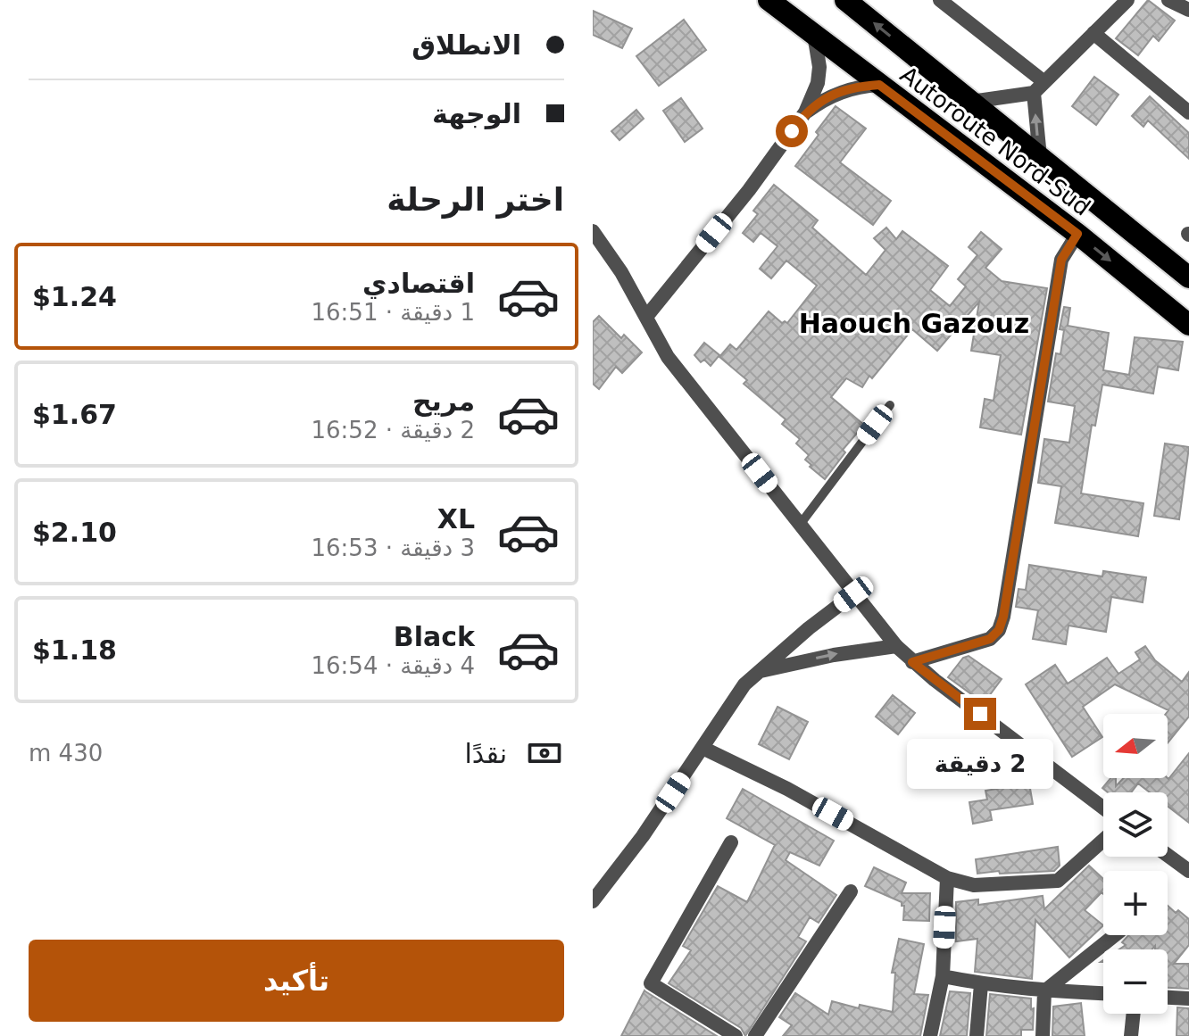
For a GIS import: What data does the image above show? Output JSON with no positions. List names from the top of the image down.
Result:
{
  "streets": {
    "highway": ["Autoroute Nord-Sud"]
  },
  "districts": ["Haouch Gazouz"],
  "north": "left",
  "page": {
    "banner": ["الانطلاق", "الوجهة"],
    "heading": "اختر الرحلة",
    "list": [
      {
        "name": "اقتصادي",
        "note": "1 دقيقة · 16:51",
        "value": "$1.24"
      },
      {
        "name": "مريح",
        "note": "2 دقيقة · 16:52",
        "value": "$1.67"
      },
      {
        "name": "XL",
        "note": "3 دقيقة · 16:53",
        "value": "$2.10"
      },
      {
        "name": "Black",
        "note": "4 دقيقة · 16:54",
        "value": "$1.18"
      }
    ],
    "map_buttons": ["+", "−"],
    "pay": ["نقدًا", "430 m"],
    "bubble": "2 دقيقة",
    "buttons": "تأكيد"
  }
}
